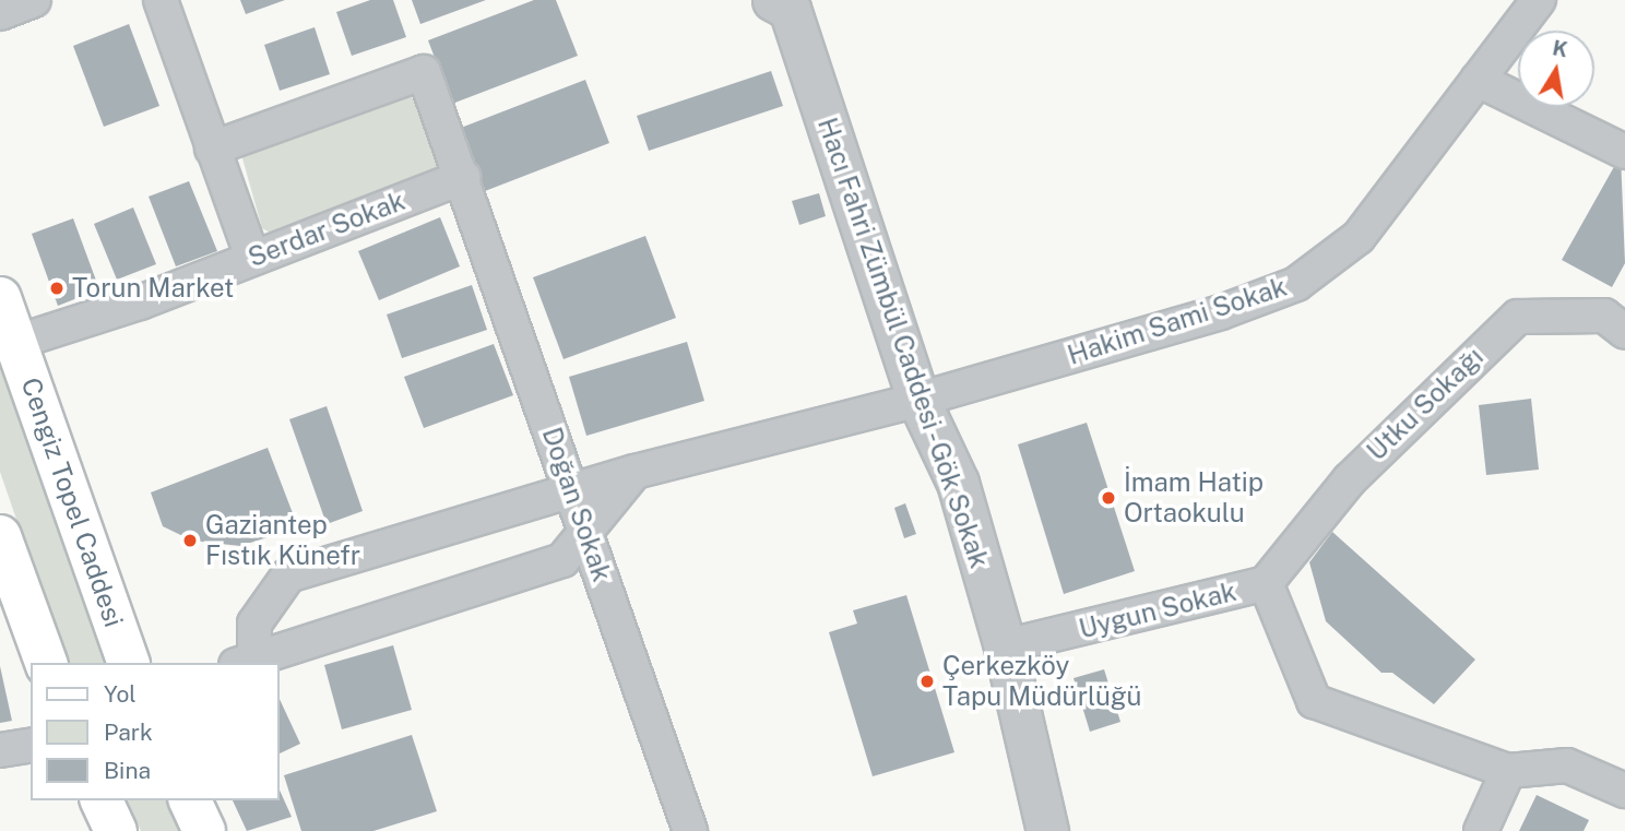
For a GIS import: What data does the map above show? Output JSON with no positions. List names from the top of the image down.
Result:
{
  "streets": {
    "main road": ["Cengiz Topel Caddesi"],
    "street": [
      "Serdar Sokak",
      "Hakim Sami Sokak",
      "Hacı Fahri Zümbül Caddesi - Gök Sokak",
      "Utku Sokağı",
      "Doğan Sokak",
      "Uygun Sokak"
    ]
  },
  "crossings": [
    ["Serdar Sokak", "Cengiz Topel Caddesi"],
    ["Serdar Sokak", "Doğan Sokak"],
    ["Hakim Sami Sokak", "Hacı Fahri Zümbül Caddesi - Gök Sokak"],
    ["Hakim Sami Sokak", "Doğan Sokak"],
    ["Hacı Fahri Zümbül Caddesi - Gök Sokak", "Uygun Sokak"],
    ["Utku Sokağı", "Uygun Sokak"]
  ],
  "places": [
    "Torun Market",
    "İmam Hatip Ortaokulu",
    "Gaziantep Fıstık Künefr",
    "Çerkezköy Tapu Müdürlüğü"
  ],
  "legend": ["Yol", "Park", "Bina"],
  "north": "top"
}
